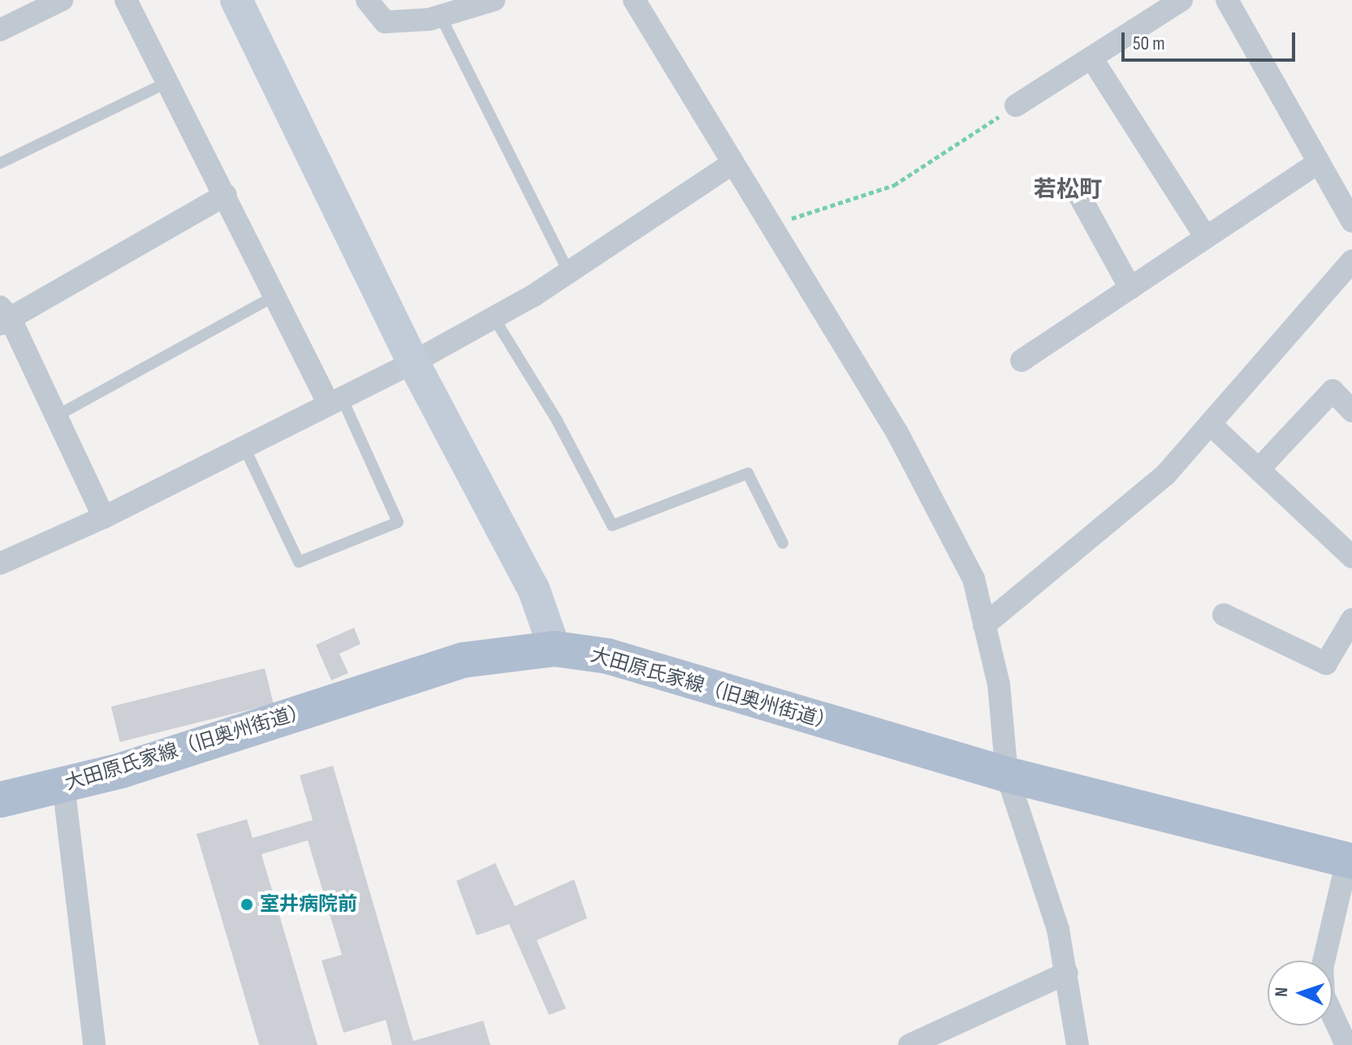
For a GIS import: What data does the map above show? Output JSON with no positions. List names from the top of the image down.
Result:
{
  "streets": {
    "main road": ["大田原氏家線（旧奥州街道）"]
  },
  "districts": ["若松町"],
  "places": ["室井病院前"],
  "scale_bar": "50 m",
  "north": "left"
}
